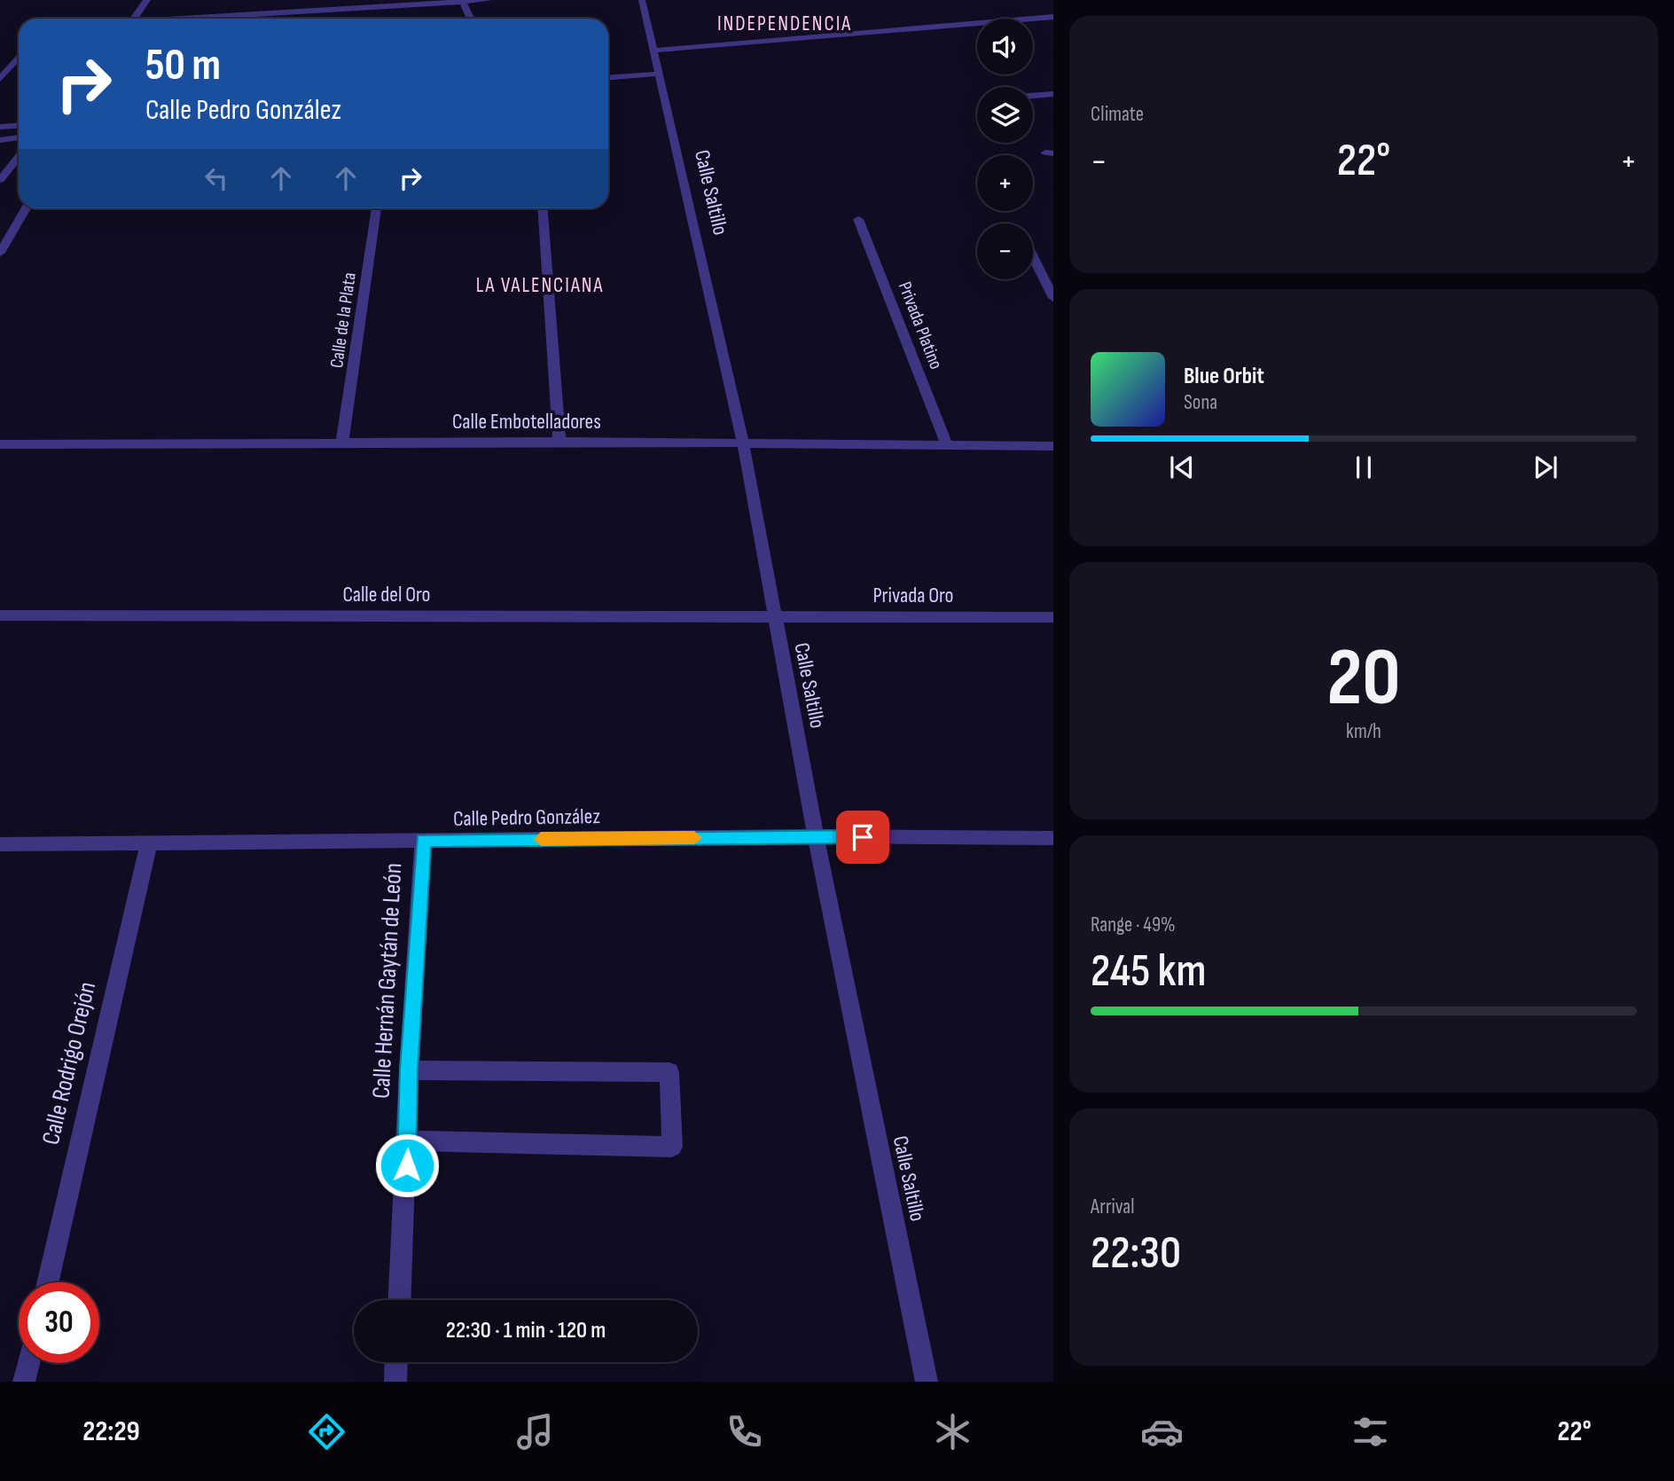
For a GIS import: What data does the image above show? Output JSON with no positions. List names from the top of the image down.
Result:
{
  "streets": {
    "street": [
      "Calle Saltillo",
      "Calle de la Plata",
      "Privada Platino",
      "Calle Embotelladores",
      "Calle del Oro",
      "Privada Oro",
      "Calle Pedro González",
      "Calle Hernán Gaytán de León",
      "Calle Rodrigo Orejón"
    ]
  },
  "crossings": [
    ["Calle Saltillo", "Calle Embotelladores"],
    ["Calle Saltillo", "Calle del Oro"],
    ["Calle Saltillo", "Privada Oro"],
    ["Calle Saltillo", "Calle Pedro González"],
    ["Calle de la Plata", "Calle Embotelladores"],
    ["Privada Platino", "Calle Embotelladores"],
    ["Calle del Oro", "Privada Oro"],
    ["Calle Pedro González", "Calle Hernán Gaytán de León"],
    ["Calle Pedro González", "Calle Rodrigo Orejón"]
  ],
  "districts": ["INDEPENDENCIA", "LA VALENCIANA"],
  "page": {
    "tile": [
      "Climate",
      ["20", "km/h"],
      ["Range · 49%", "245 km"],
      ["Arrival", "22:30"]
    ],
    "map_buttons": ["+", "−"],
    "turn": ["50 m", "Calle Pedro González"],
    "heat": ["−", "22°", "+"],
    "song": ["Blue Orbit", "Sona"],
    "limit": "30",
    "trip": "22:30 · 1 min · 120 m",
    "tabs": ["22:29", "22°"]
  }
}
